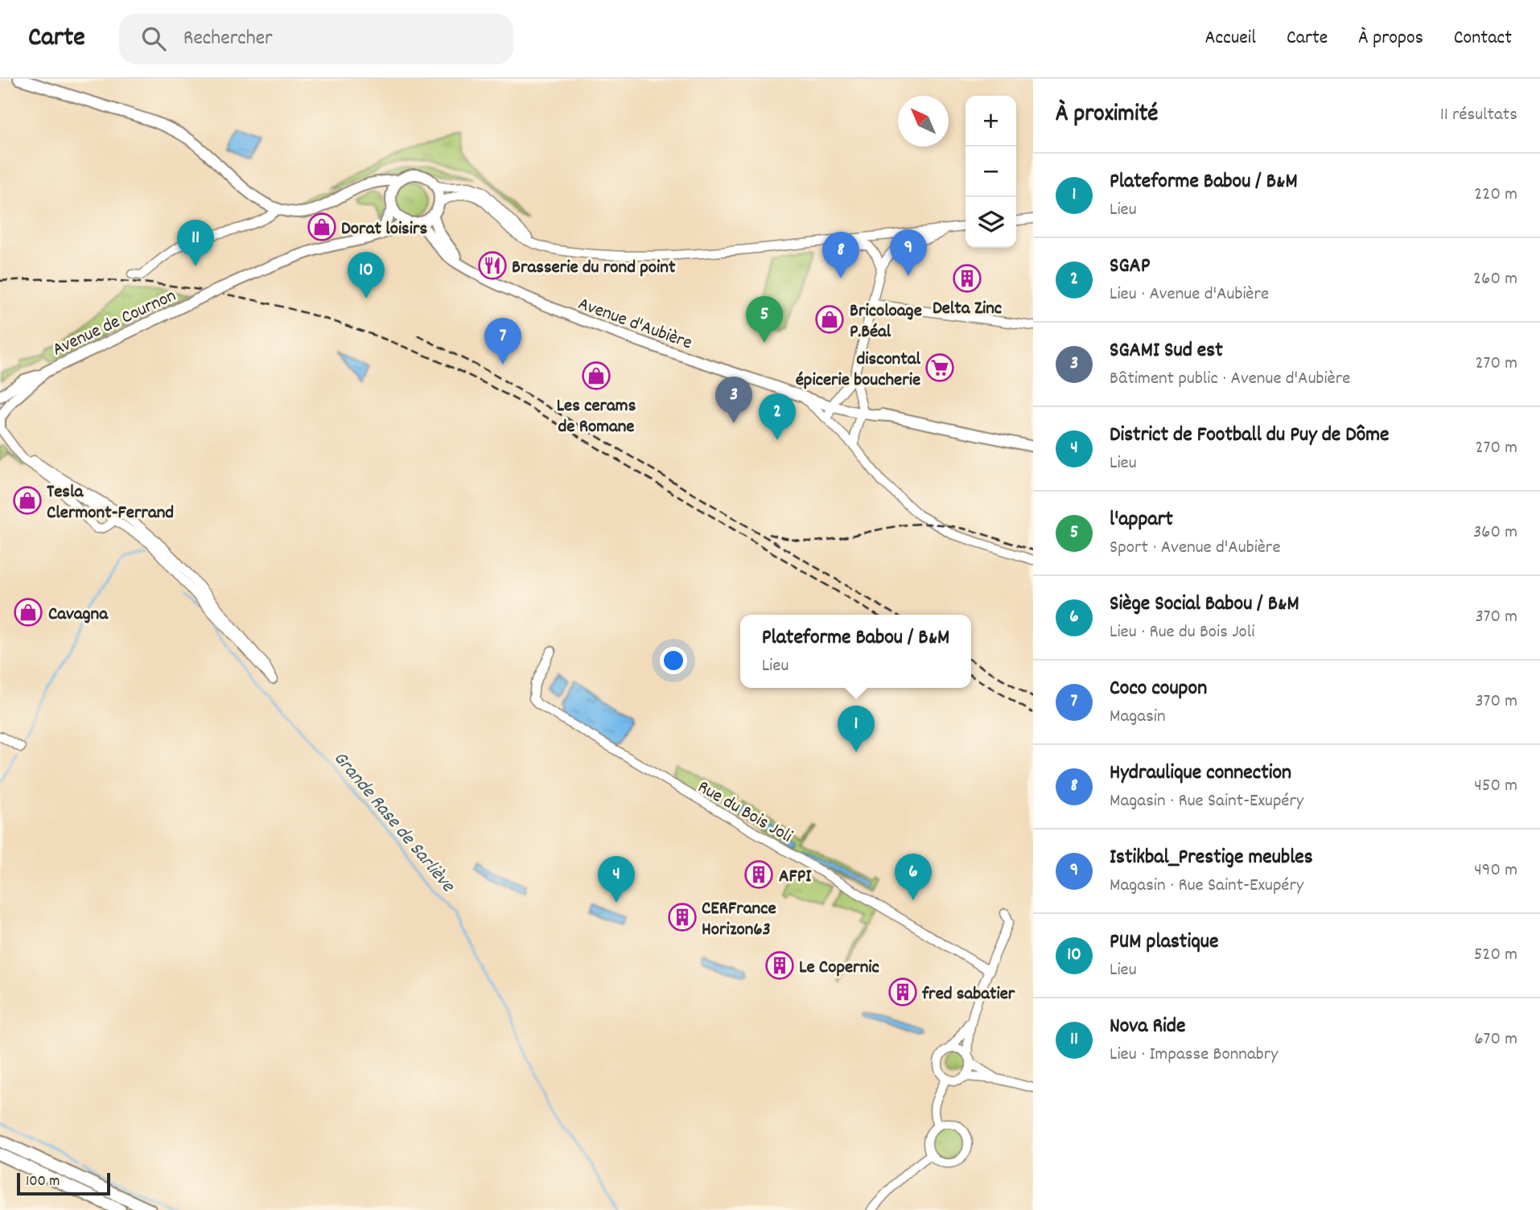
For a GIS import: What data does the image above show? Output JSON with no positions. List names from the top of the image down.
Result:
{
  "streets": {
    "main road": ["Avenue de Cournon", "Avenue d'Aubière"],
    "street": ["Rue du Bois Joli"]
  },
  "crossings": [
    ["Avenue de Cournon", "Avenue d'Aubière"]
  ],
  "water": ["Grande Rase de Sarliève"],
  "places": {
    "shop": [
      "Dorat loisirs",
      "Bricoloage P.Béal",
      "Les cerams de Romane",
      "Tesla Clermont-Ferrand",
      "Cavagna"
    ],
    "restaurant": ["Brasserie du rond point"],
    "building": [
      "Delta Zinc",
      "AFPI",
      "CERFrance Horizon63",
      "Le Copernic",
      "fred sabatier"
    ],
    "supermarket": ["discontal épicerie boucherie"]
  },
  "scale_bar": "100 m",
  "north": "top left",
  "page": {
    "header": "Carte",
    "search": "Rechercher",
    "nav": [
      "Accueil",
      "Carte",
      "À propos",
      "Contact"
    ],
    "heading": ["À proximité", "11 résultats"],
    "map_buttons": ["+", "−"],
    "list": [
      {
        "mark": "1",
        "name": "Plateforme Babou / B&M",
        "note": "Lieu",
        "value": "220 m"
      },
      {
        "mark": "2",
        "name": "SGAP",
        "note": "Lieu · Avenue d'Aubière",
        "value": "260 m"
      },
      {
        "mark": "3",
        "name": "SGAMI Sud est",
        "note": "Bâtiment public · Avenue d'Aubière",
        "value": "270 m"
      },
      {
        "mark": "4",
        "name": "District de Football du Puy de Dôme",
        "note": "Lieu",
        "value": "270 m"
      },
      {
        "mark": "5",
        "name": "l'appart",
        "note": "Sport · Avenue d'Aubière",
        "value": "360 m"
      },
      {
        "mark": "6",
        "name": "Siège Social Babou / B&M",
        "note": "Lieu · Rue du Bois Joli",
        "value": "370 m"
      },
      {
        "mark": "7",
        "name": "Coco coupon",
        "note": "Magasin",
        "value": "370 m"
      },
      {
        "mark": "8",
        "name": "Hydraulique connection",
        "note": "Magasin · Rue Saint-Exupéry",
        "value": "450 m"
      },
      {
        "mark": "9",
        "name": "Istikbal_Prestige meubles",
        "note": "Magasin · Rue Saint-Exupéry",
        "value": "490 m"
      },
      {
        "mark": "10",
        "name": "PUM plastique",
        "note": "Lieu",
        "value": "520 m"
      },
      {
        "mark": "11",
        "name": "Nova Ride",
        "note": "Lieu · Impasse Bonnabry",
        "value": "670 m"
      }
    ],
    "pins": [
      "11",
      "9",
      "8",
      "10",
      "5",
      "7",
      "3",
      "2",
      "1",
      "6",
      "4"
    ],
    "popup": ["Plateforme Babou / B&M", "Lieu"],
    "scale": "100 m"
  }
}
